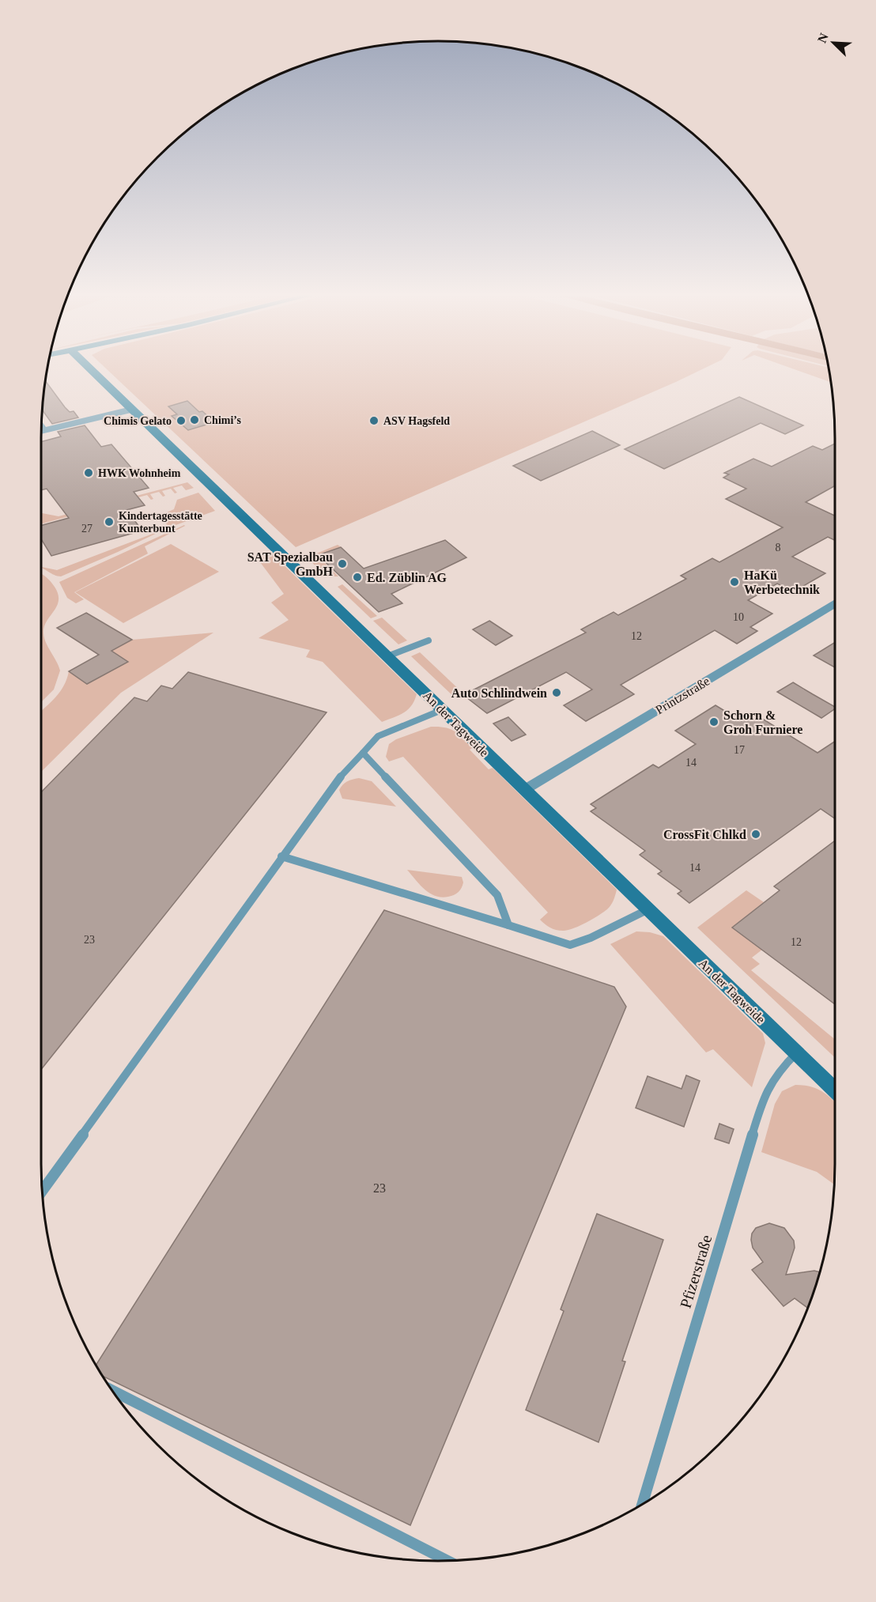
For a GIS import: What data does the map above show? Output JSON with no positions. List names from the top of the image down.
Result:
{
  "streets": {
    "main road": ["An der Tagweide"],
    "street": ["Printzstraße"],
    "lane": ["Pfizerstraße"]
  },
  "crossings": [
    ["Printzstraße", "An der Tagweide"],
    ["An der Tagweide", "Pfizerstraße"]
  ],
  "places": [
    "Chimi’s",
    "Chimis Gelato",
    "ASV Hagsfeld",
    "HWK Wohnheim",
    "Kindertagesstätte Kunterbunt",
    "SAT Spezialbau GmbH",
    "Ed. Züblin AG",
    "HaKü Werbetechnik",
    "Auto Schlindwein",
    "Schorn & Groh Furniere",
    "CrossFit Chlkd"
  ],
  "house_numbers": [
    "27",
    "8",
    "10",
    "12",
    "17",
    "14",
    "14",
    "23",
    "12",
    "23"
  ],
  "north": "top left"
}
